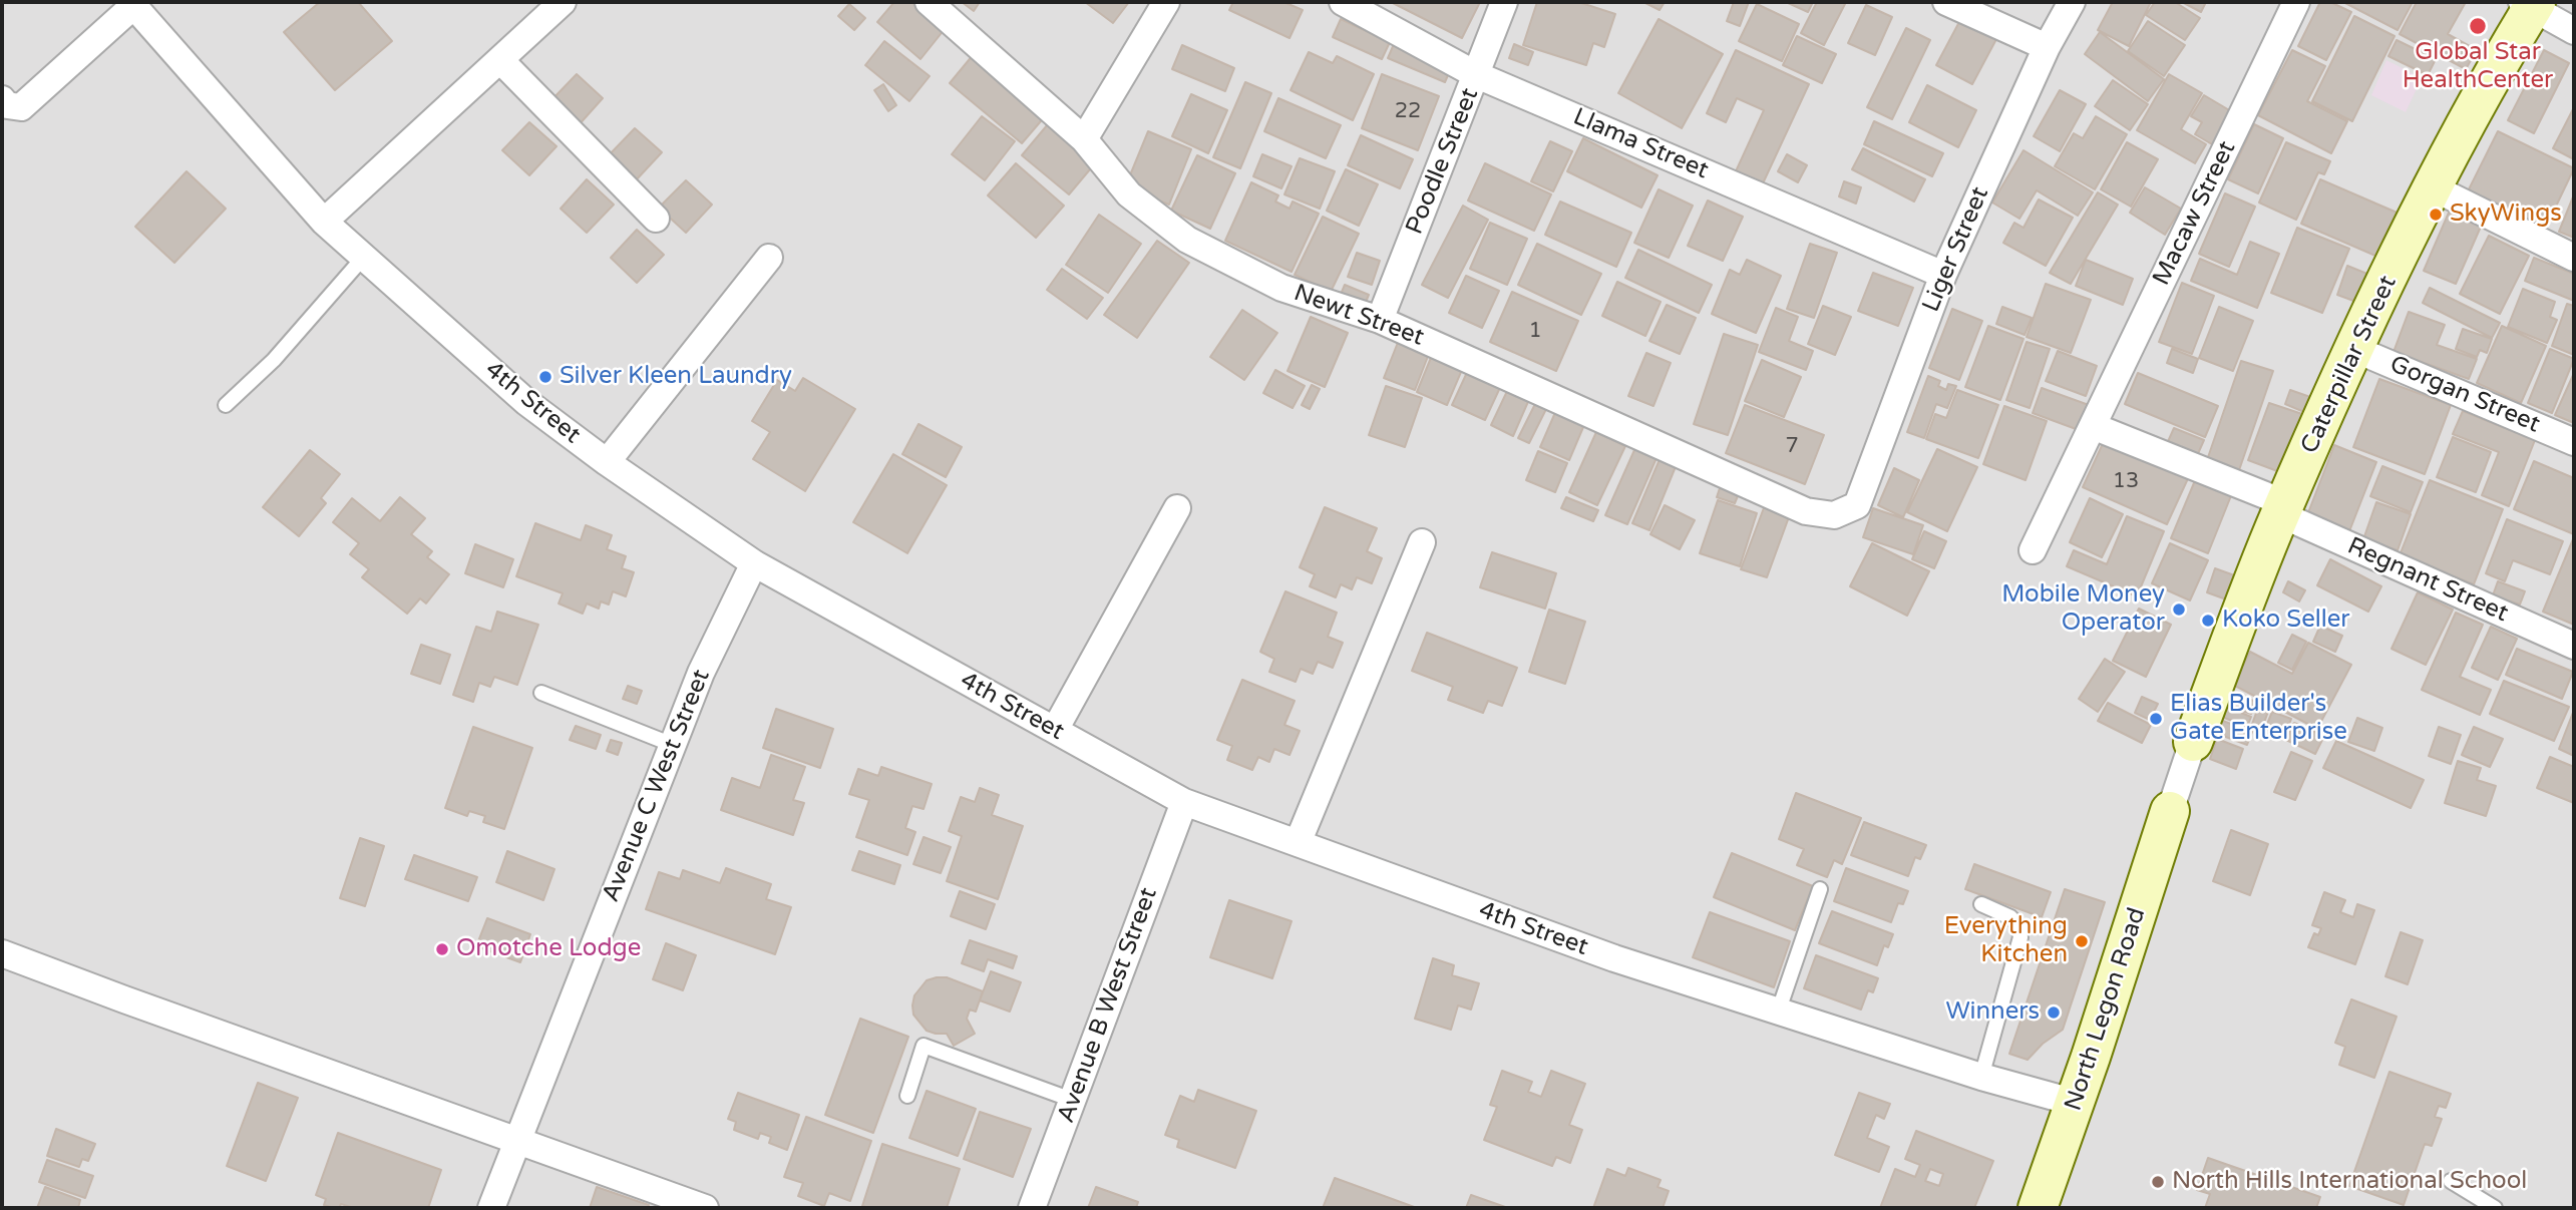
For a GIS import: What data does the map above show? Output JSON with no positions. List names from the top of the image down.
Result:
{
  "streets": {
    "street": [
      "Llama Street",
      "Poodle Street",
      "Macaw Street",
      "Liger Street",
      "Newt Street",
      "Caterpillar Street",
      "Gorgan Street",
      "4th Street",
      "Regnant Street",
      "Avenue C West Street",
      "Avenue B West Street",
      "North Legon Road"
    ]
  },
  "crossings": [
    ["Llama Street", "Poodle Street"],
    ["Llama Street", "Liger Street"],
    ["Poodle Street", "Newt Street"],
    ["Liger Street", "Newt Street"],
    ["Caterpillar Street", "Gorgan Street"],
    ["Caterpillar Street", "Regnant Street"],
    ["4th Street", "Avenue C West Street"],
    ["4th Street", "Avenue B West Street"],
    ["4th Street", "North Legon Road"]
  ],
  "places": [
    "Global Star HealthCenter",
    "SkyWings",
    "Silver Kleen Laundry",
    "Mobile Money Operator",
    "Koko Seller",
    "Elias Builder's Gate Enterprise",
    "Everything Kitchen",
    "Omotche Lodge",
    "Winners",
    "North Hills International School"
  ],
  "house_numbers": [
    "22",
    "1",
    "7",
    "13"
  ]
}
